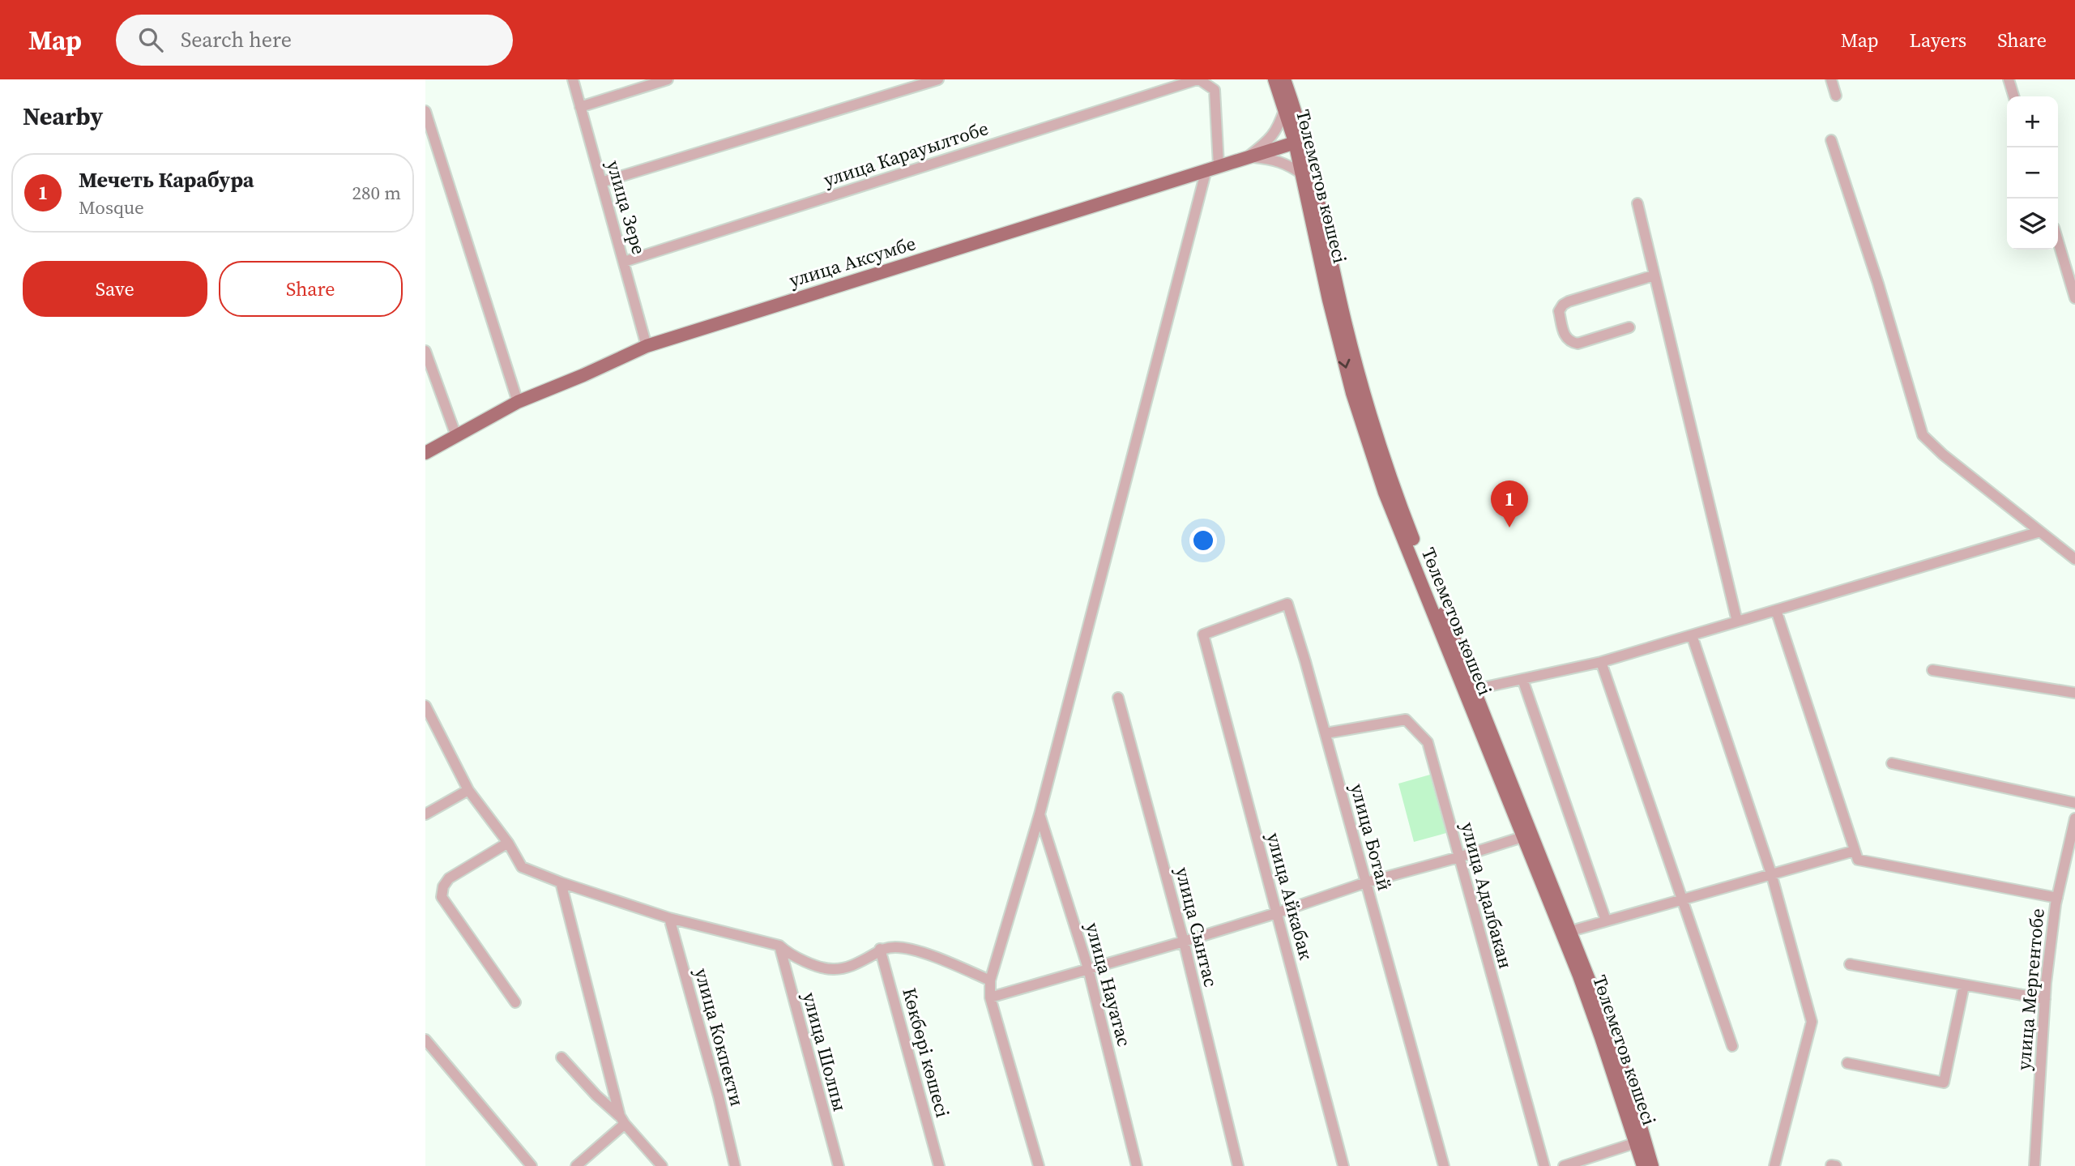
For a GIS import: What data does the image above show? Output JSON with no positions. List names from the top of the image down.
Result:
{
  "streets": {
    "main road": ["Төлеметов көшесі", "улица Аксумбе"],
    "street": [
      "улица Карауылтобе",
      "улица Зере",
      "улица Ботай",
      "улица Адалбакан",
      "улица Айкабак",
      "улица Сынтас",
      "улица Науатас",
      "улица Мергентобе",
      "улица Кокпекти",
      "улица Шолпы",
      "Көкбөрі көшесі"
    ]
  },
  "crossings": [
    ["улица Карауылтобе", "улица Зере"],
    ["улица Карауылтобе", "улица Аксумбе"],
    ["Төлеметов көшесі", "улица Аксумбе"],
    ["улица Зере", "улица Аксумбе"],
    ["улица Ботай", "улица Адалбакан"],
    ["улица Ботай", "улица Айкабак"]
  ],
  "page": {
    "header": "Map",
    "search": "Search here",
    "nav": ["Map", "Layers", "Share"],
    "heading": "Nearby",
    "map_buttons": ["+", "−"],
    "list": [
      {
        "mark": "1",
        "name": "Мечеть Карабура",
        "note": "Mosque",
        "value": "280 m"
      }
    ],
    "buttons": ["Save", "Share"],
    "pins": "1"
  }
}
